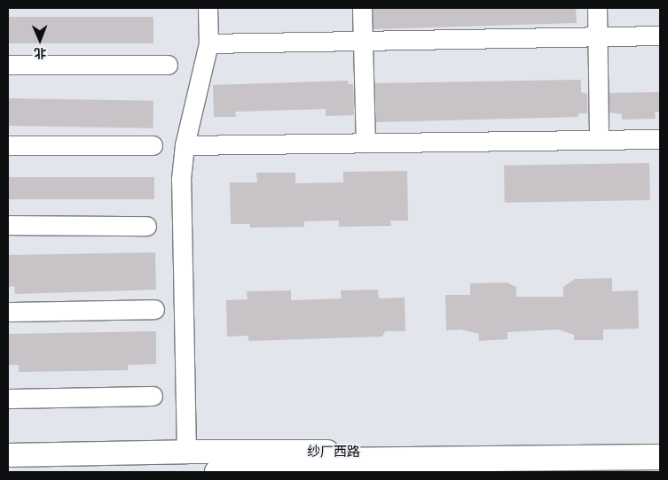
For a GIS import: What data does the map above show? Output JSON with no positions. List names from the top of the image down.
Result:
{
  "streets": {
    "main road": ["纱厂西路"]
  },
  "north": "bottom"
}
